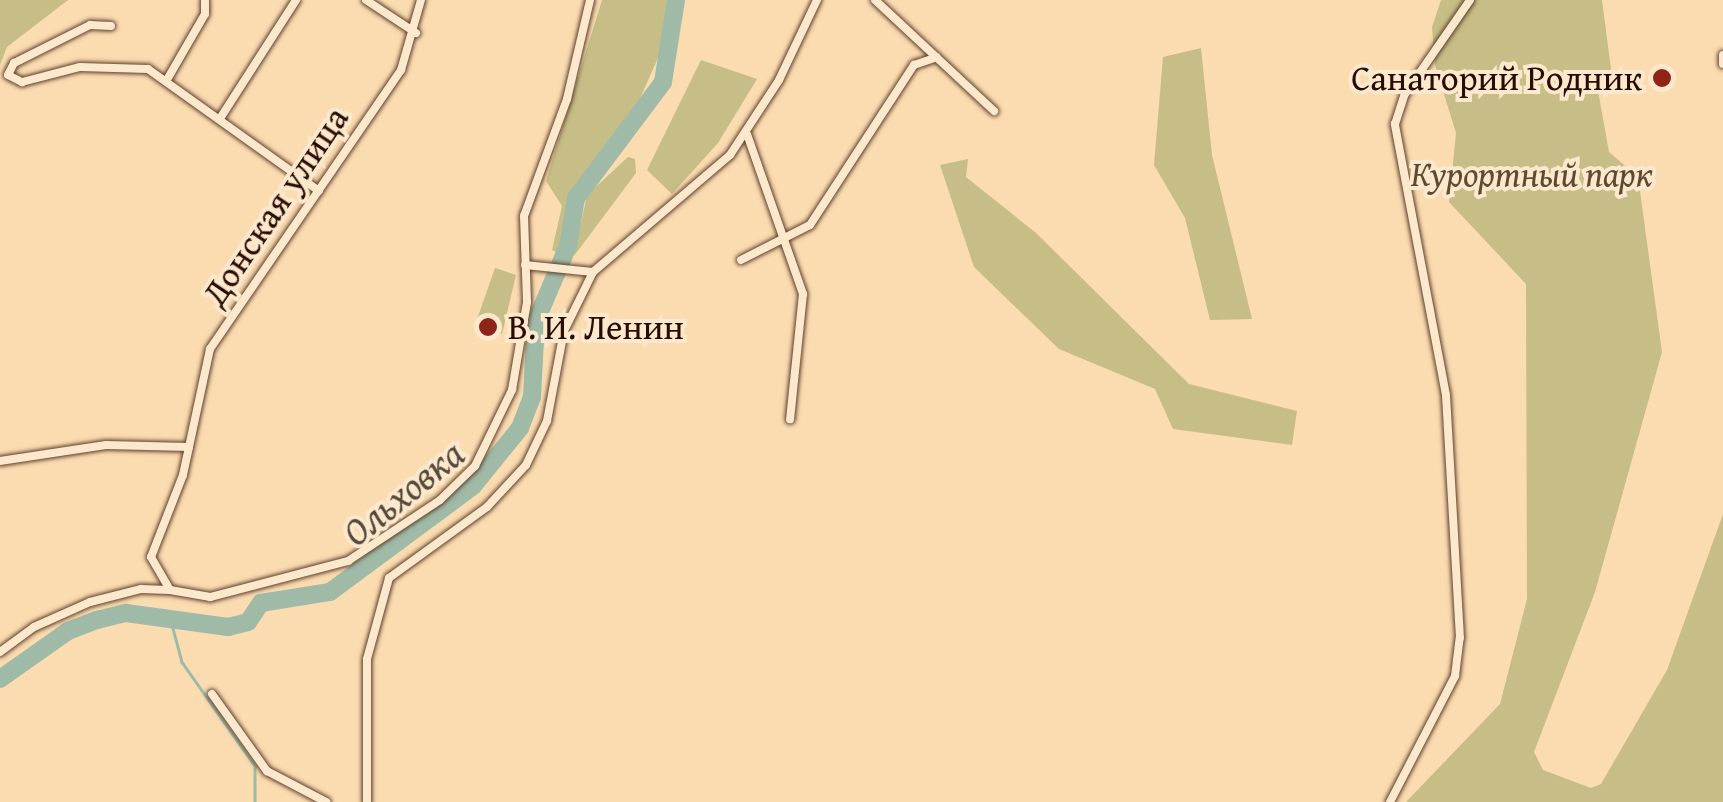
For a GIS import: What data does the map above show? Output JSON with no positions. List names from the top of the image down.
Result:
{
  "streets": {
    "street": ["Донская улица"]
  },
  "water": ["Ольховка"],
  "parks": ["Курортный парк"],
  "places": ["Санаторий Родник", "В. И. Ленин"]
}
